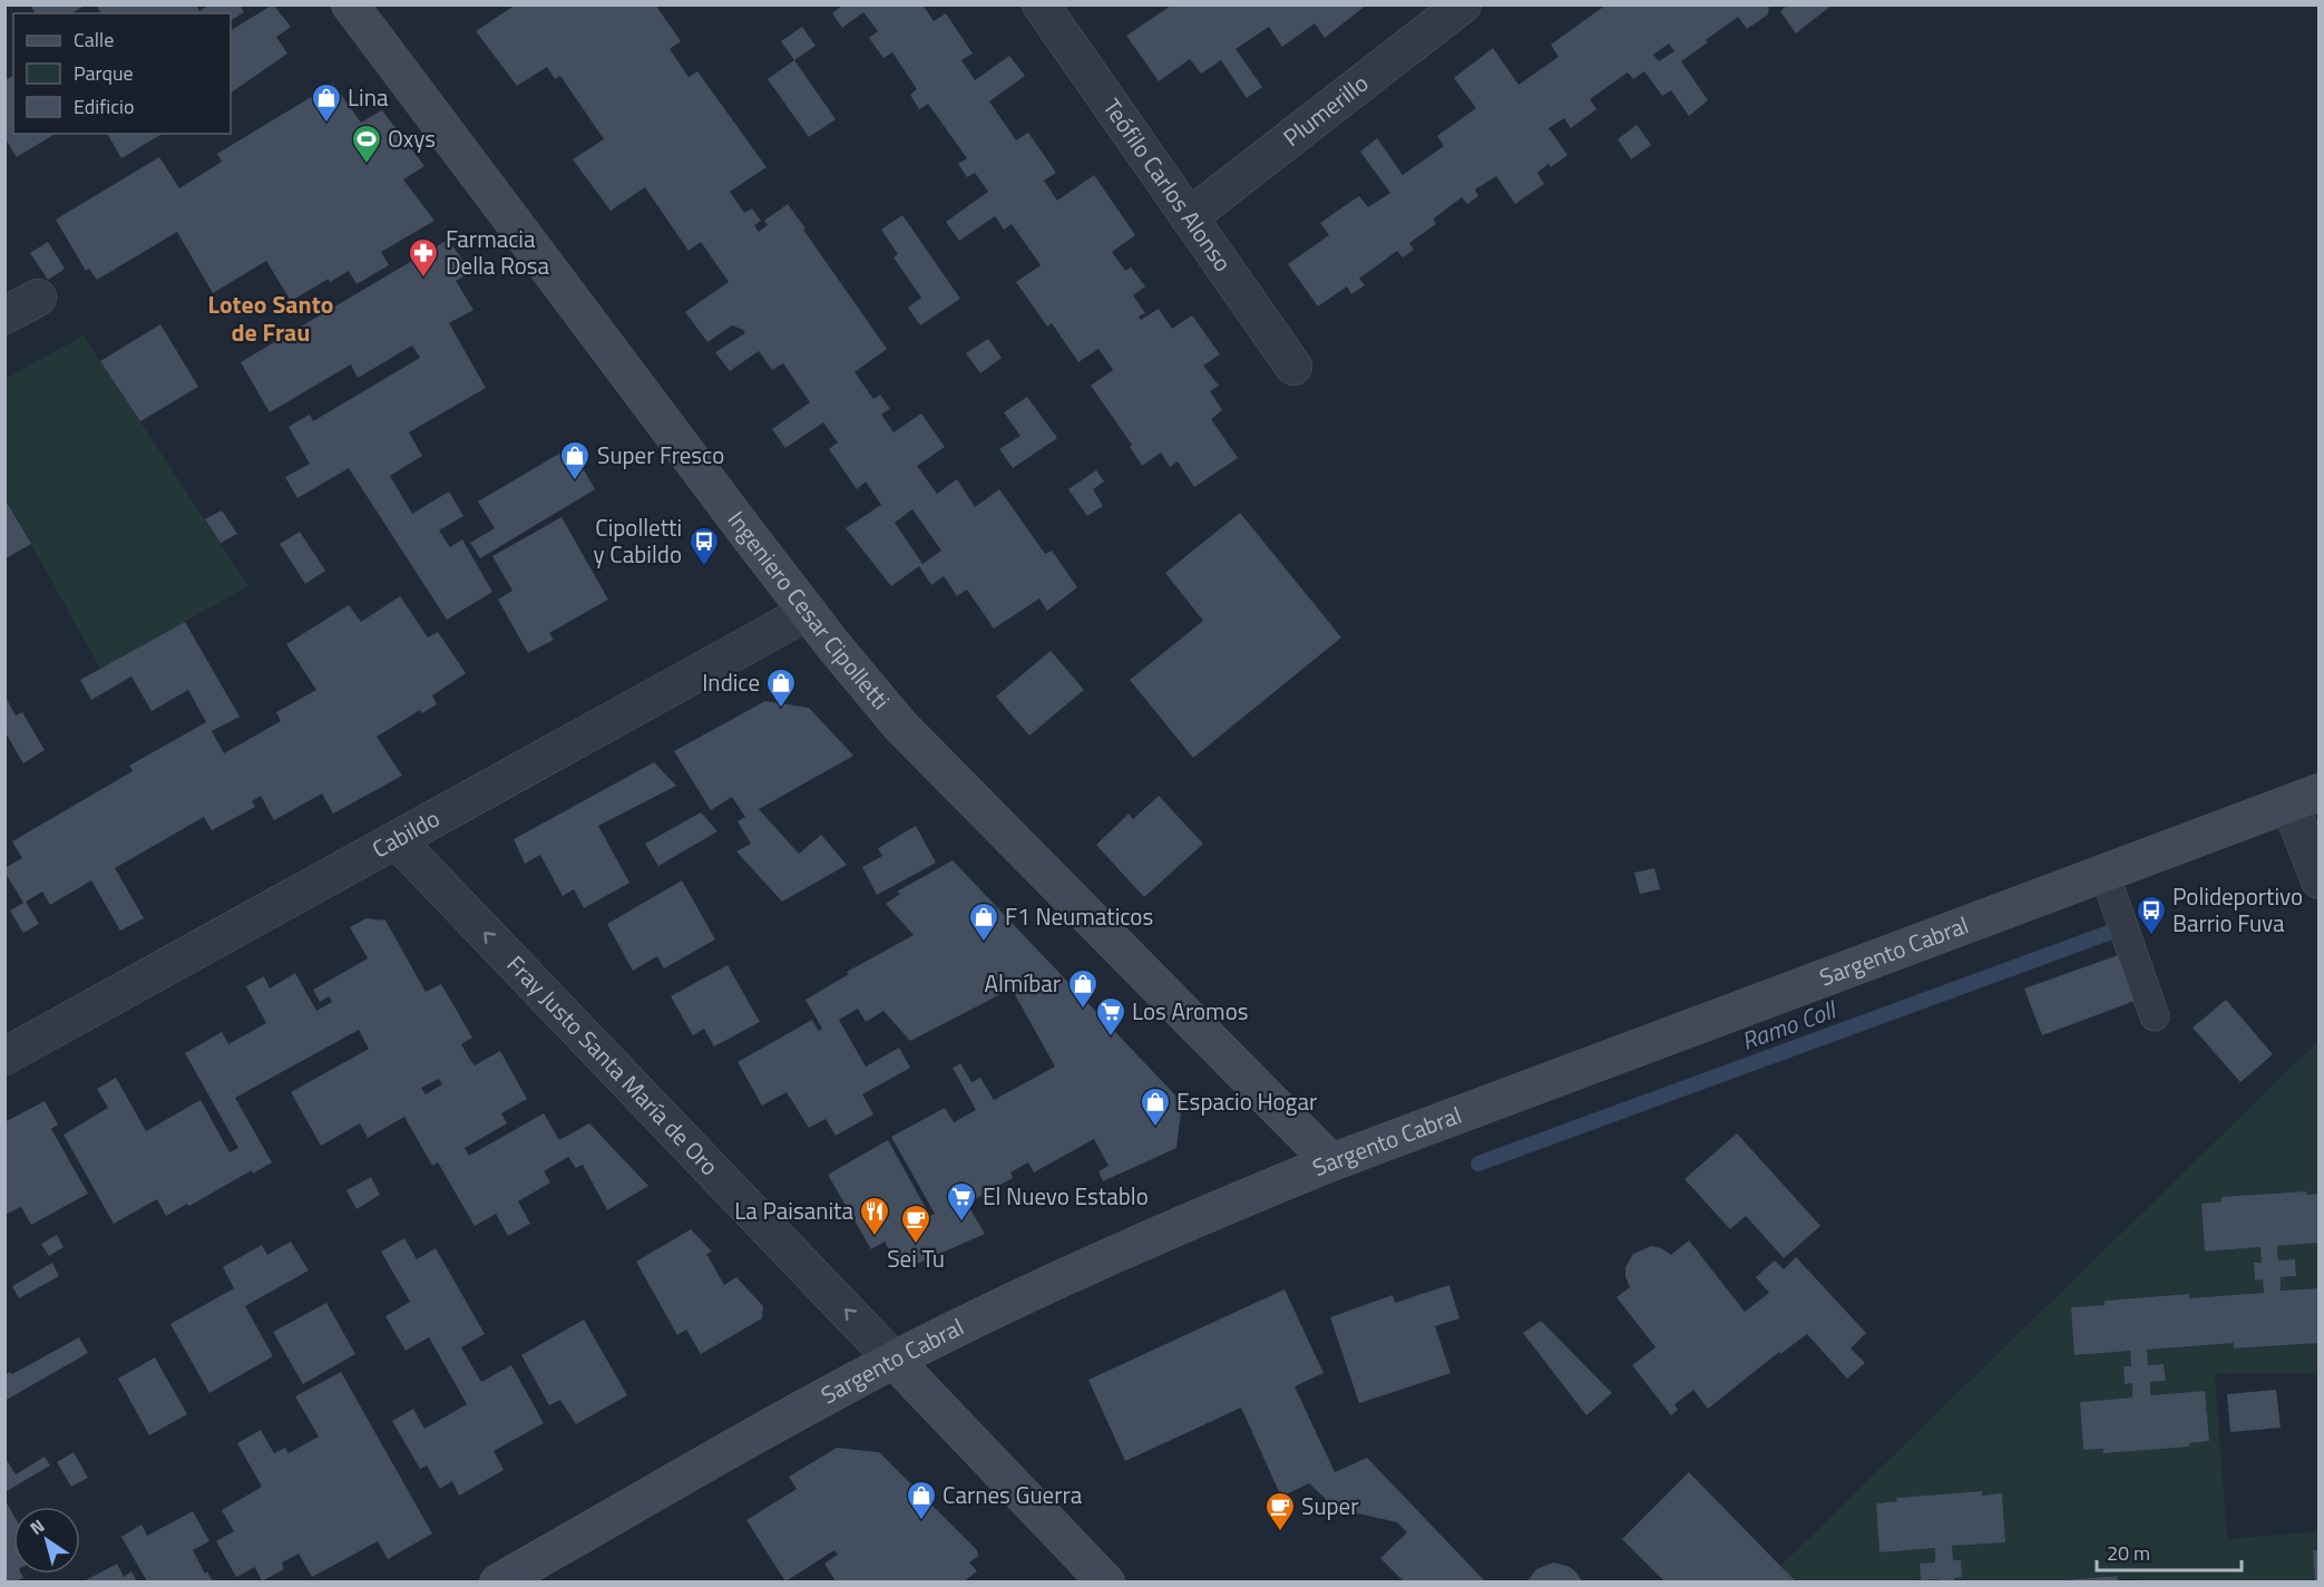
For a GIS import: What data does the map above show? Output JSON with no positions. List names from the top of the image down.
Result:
{
  "streets": {
    "main road": ["Ingeniero Cesar Cipolletti", "Sargento Cabral", "Fray Justo Santa María de Oro"],
    "street": ["Plumerillo", "Teófilo Carlos Alonso", "Cabildo"]
  },
  "crossings": [
    ["Plumerillo", "Teófilo Carlos Alonso"],
    ["Ingeniero Cesar Cipolletti", "Cabildo"],
    ["Ingeniero Cesar Cipolletti", "Sargento Cabral"],
    ["Cabildo", "Fray Justo Santa María de Oro"],
    ["Sargento Cabral", "Fray Justo Santa María de Oro"]
  ],
  "one_way": ["Fray Justo Santa María de Oro"],
  "districts": ["Loteo Santo de Frau"],
  "water": ["Ramo Coll"],
  "places": {
    "shop": [
      "Lina",
      "Super Fresco",
      "Indice",
      "F1 Neumaticos",
      "Almíbar",
      "Espacio Hogar",
      "Carnes Guerra"
    ],
    "sports": ["Oxys"],
    "pharmacy": ["Farmacia Della Rosa"],
    "bus stop": ["Cipolletti y Cabildo", "Polideportivo Barrio Fuva"],
    "supermarket": ["Los Aromos", "El Nuevo Establo"],
    "restaurant": ["La Paisanita"],
    "cafe": ["Sei Tu", "Super"]
  },
  "legend": ["Calle", "Parque", "Edificio"],
  "scale_bar": "20 m",
  "north": "top left"
}
